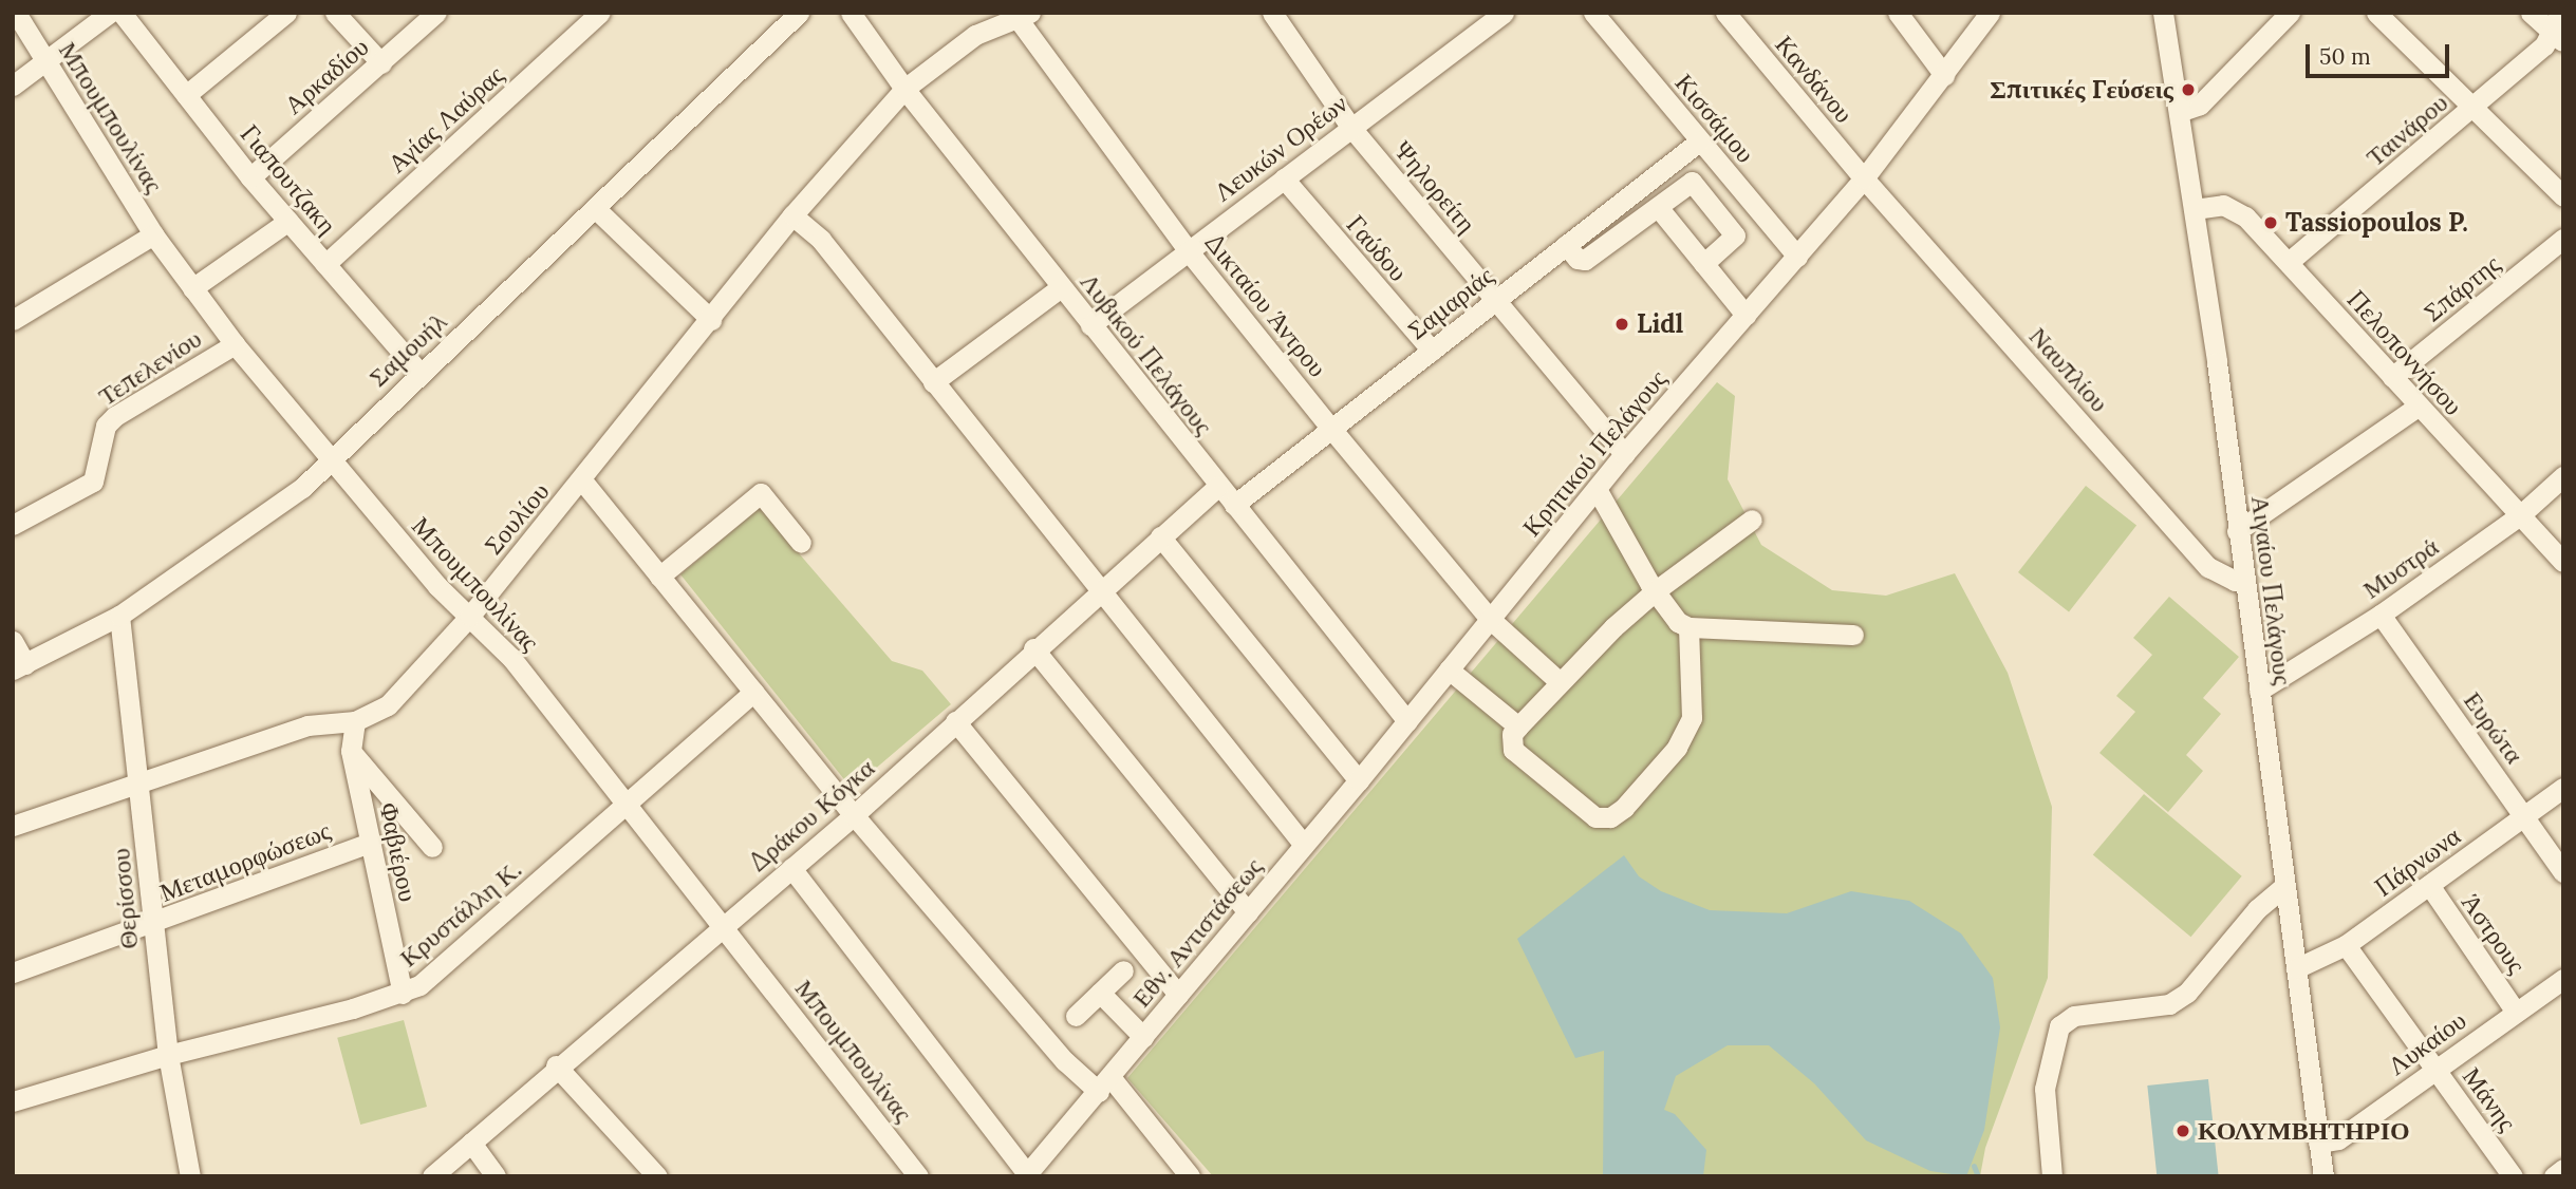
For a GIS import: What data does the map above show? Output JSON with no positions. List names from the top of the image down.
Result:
{
  "streets": {
    "street": [
      "Αρκαδίου",
      "Κανδάνου",
      "Μπουμπουλίνας",
      "Κισσάμου",
      "Αγίας Λαύρας",
      "Ταινάρου",
      "Λευκών Ορέων",
      "Γιαπουτζακη",
      "Ψηλορείτη",
      "Γαύδου",
      "Σπάρτης",
      "Σαμαριάς",
      "Δικταίου Άντρου",
      "Σαμουήλ",
      "Πελοποννήσου",
      "Λυβικού Πελάγους",
      "Τεπελενίου",
      "Ναυπλίου",
      "Κρητικού Πελάγους",
      "Σουλίου",
      "Μυστρά",
      "Αιγαίου Πελάγους",
      "Ευρώτα",
      "Δράκου Κόγκα",
      "Φαβιέρου",
      "Μεταμορφώσεως",
      "Πάρνωνα",
      "Θερίσσου",
      "Κρυστάλλη Κ.",
      "Εθν. Αντιστάσεως",
      "Άστρους",
      "Λυκαίου",
      "Μάνης"
    ]
  },
  "crossings": [
    ["Αρκαδίου", "Γιαπουτζακη"],
    ["Κανδάνου", "Ναυπλίου"],
    ["Κανδάνου", "Κρητικού Πελάγους"],
    ["Μπουμπουλίνας", "Σαμουήλ"],
    ["Μπουμπουλίνας", "Τεπελενίου"],
    ["Μπουμπουλίνας", "Σουλίου"],
    ["Μπουμπουλίνας", "Δράκου Κόγκα"],
    ["Μπουμπουλίνας", "Κρυστάλλη Κ."],
    ["Κισσάμου", "Σαμαριάς"],
    ["Κισσάμου", "Κρητικού Πελάγους"],
    ["Αγίας Λαύρας", "Γιαπουτζακη"],
    ["Ταινάρου", "Πελοποννήσου"],
    ["Λευκών Ορέων", "Ψηλορείτη"],
    ["Λευκών Ορέων", "Γαύδου"],
    ["Λευκών Ορέων", "Δικταίου Άντρου"],
    ["Λευκών Ορέων", "Λυβικού Πελάγους"],
    ["Γιαπουτζακη", "Σαμουήλ"],
    ["Ψηλορείτη", "Σαμαριάς"],
    ["Ψηλορείτη", "Κρητικού Πελάγους"],
    ["Γαύδου", "Σαμαριάς"],
    ["Σπάρτης", "Πελοποννήσου"],
    ["Σαμαριάς", "Δικταίου Άντρου"],
    ["Σαμαριάς", "Λυβικού Πελάγους"],
    ["Δικταίου Άντρου", "Κρητικού Πελάγους"],
    ["Δικταίου Άντρου", "Σουλίου"],
    ["Σαμουήλ", "Θερίσσου"],
    ["Πελοποννήσου", "Μυστρά"],
    ["Πελοποννήσου", "Αιγαίου Πελάγους"],
    ["Λυβικού Πελάγους", "Κρητικού Πελάγους"],
    ["Λυβικού Πελάγους", "Σουλίου"],
    ["Λυβικού Πελάγους", "Δράκου Κόγκα"],
    ["Λυβικού Πελάγους", "Εθν. Αντιστάσεως"],
    ["Ναυπλίου", "Κρητικού Πελάγους"],
    ["Ναυπλίου", "Αιγαίου Πελάγους"],
    ["Κρητικού Πελάγους", "Εθν. Αντιστάσεως"],
    ["Σουλίου", "Φαβιέρου"],
    ["Σουλίου", "Θερίσσου"],
    ["Μυστρά", "Αιγαίου Πελάγους"],
    ["Μυστρά", "Ευρώτα"],
    ["Αιγαίου Πελάγους", "Πάρνωνα"],
    ["Αιγαίου Πελάγους", "Λυκαίου"],
    ["Ευρώτα", "Πάρνωνα"],
    ["Φαβιέρου", "Μεταμορφώσεως"],
    ["Φαβιέρου", "Κρυστάλλη Κ."],
    ["Μεταμορφώσεως", "Θερίσσου"],
    ["Πάρνωνα", "Άστρους"],
    ["Πάρνωνα", "Μάνης"],
    ["Θερίσσου", "Κρυστάλλη Κ."],
    ["Άστρους", "Λυκαίου"],
    ["Λυκαίου", "Μάνης"]
  ],
  "places": [
    "Σπιτικές Γεύσεις",
    "Tassiopoulos P.",
    "Lidl",
    "ΚΟΛΥΜΒΗΤΗΡΙΟ"
  ],
  "scale_bar": "50 m"
}
